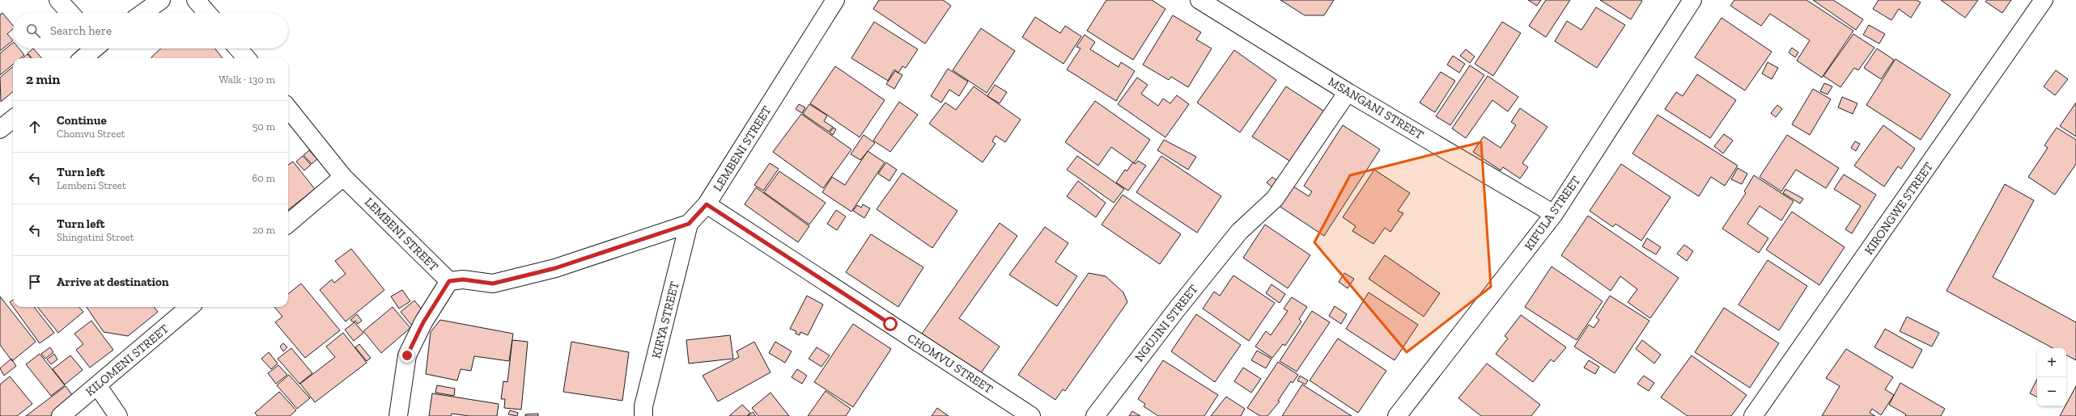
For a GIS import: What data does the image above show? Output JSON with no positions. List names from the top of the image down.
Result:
{
  "streets": {
    "street": [
      "MSANGANI STREET",
      "LEMBENI STREET",
      "KIRONGWE STREET",
      "KIFULA STREET",
      "KIRYA STREET",
      "NGUJINI STREET",
      "KILOMENI STREET",
      "CHOMVU STREET"
    ]
  },
  "crossings": [
    ["MSANGANI STREET", "KIFULA STREET"],
    ["MSANGANI STREET", "NGUJINI STREET"],
    ["LEMBENI STREET", "KIRYA STREET"],
    ["LEMBENI STREET", "CHOMVU STREET"]
  ],
  "page": {
    "search": "Search here",
    "heading": ["2 min", "Walk · 130 m"],
    "list": [
      ["Continue", "Chomvu Street", "50 m"],
      ["Turn left", "Lembeni Street", "60 m"],
      ["Turn left", "Shingatini Street", "20 m"],
      "Arrive at destination"
    ],
    "map_buttons": ["+", "−"]
  }
}
